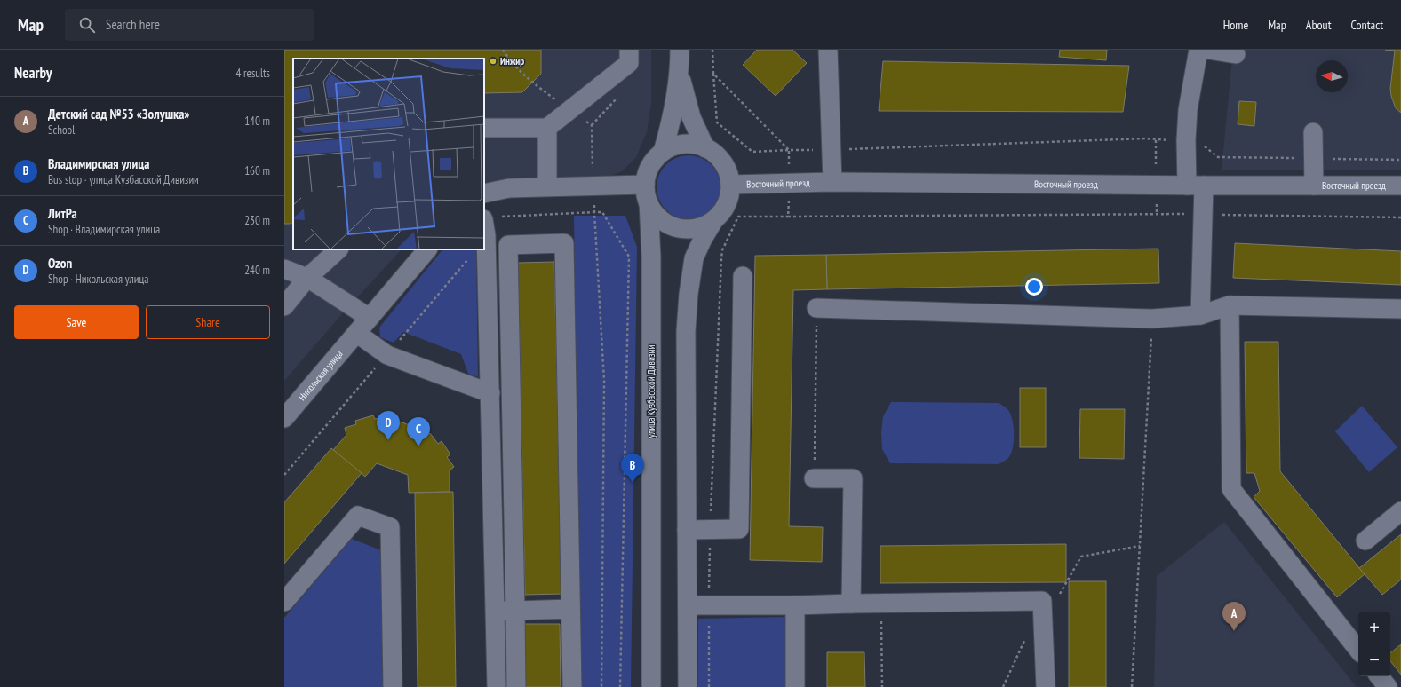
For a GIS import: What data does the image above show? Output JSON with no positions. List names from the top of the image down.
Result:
{
  "streets": {
    "street": ["Восточный проезд", "Никольская улица", "улица Кузбасской Дивизии"]
  },
  "crossings": [
    ["Восточный проезд", "улица Кузбасской Дивизии"]
  ],
  "places": ["Инжир"],
  "north": "left",
  "page": {
    "header": "Map",
    "search": "Search here",
    "nav": [
      "Home",
      "Map",
      "About",
      "Contact"
    ],
    "heading": ["Nearby", "4 results"],
    "list": [
      {
        "mark": "A",
        "name": "Детский сад №53 «Золушка»",
        "note": "School",
        "value": "140 m"
      },
      {
        "mark": "B",
        "name": "Владимирская улица",
        "note": "Bus stop · улица Кузбасской Дивизии",
        "value": "160 m"
      },
      {
        "mark": "C",
        "name": "ЛитРа",
        "note": "Shop · Владимирская улица",
        "value": "230 m"
      },
      {
        "mark": "D",
        "name": "Ozon",
        "note": "Shop · Никольская улица",
        "value": "240 m"
      }
    ],
    "buttons": ["Save", "Share"],
    "pins": [
      "D",
      "C",
      "B",
      "A"
    ],
    "map_buttons": ["+", "−"]
  }
}
